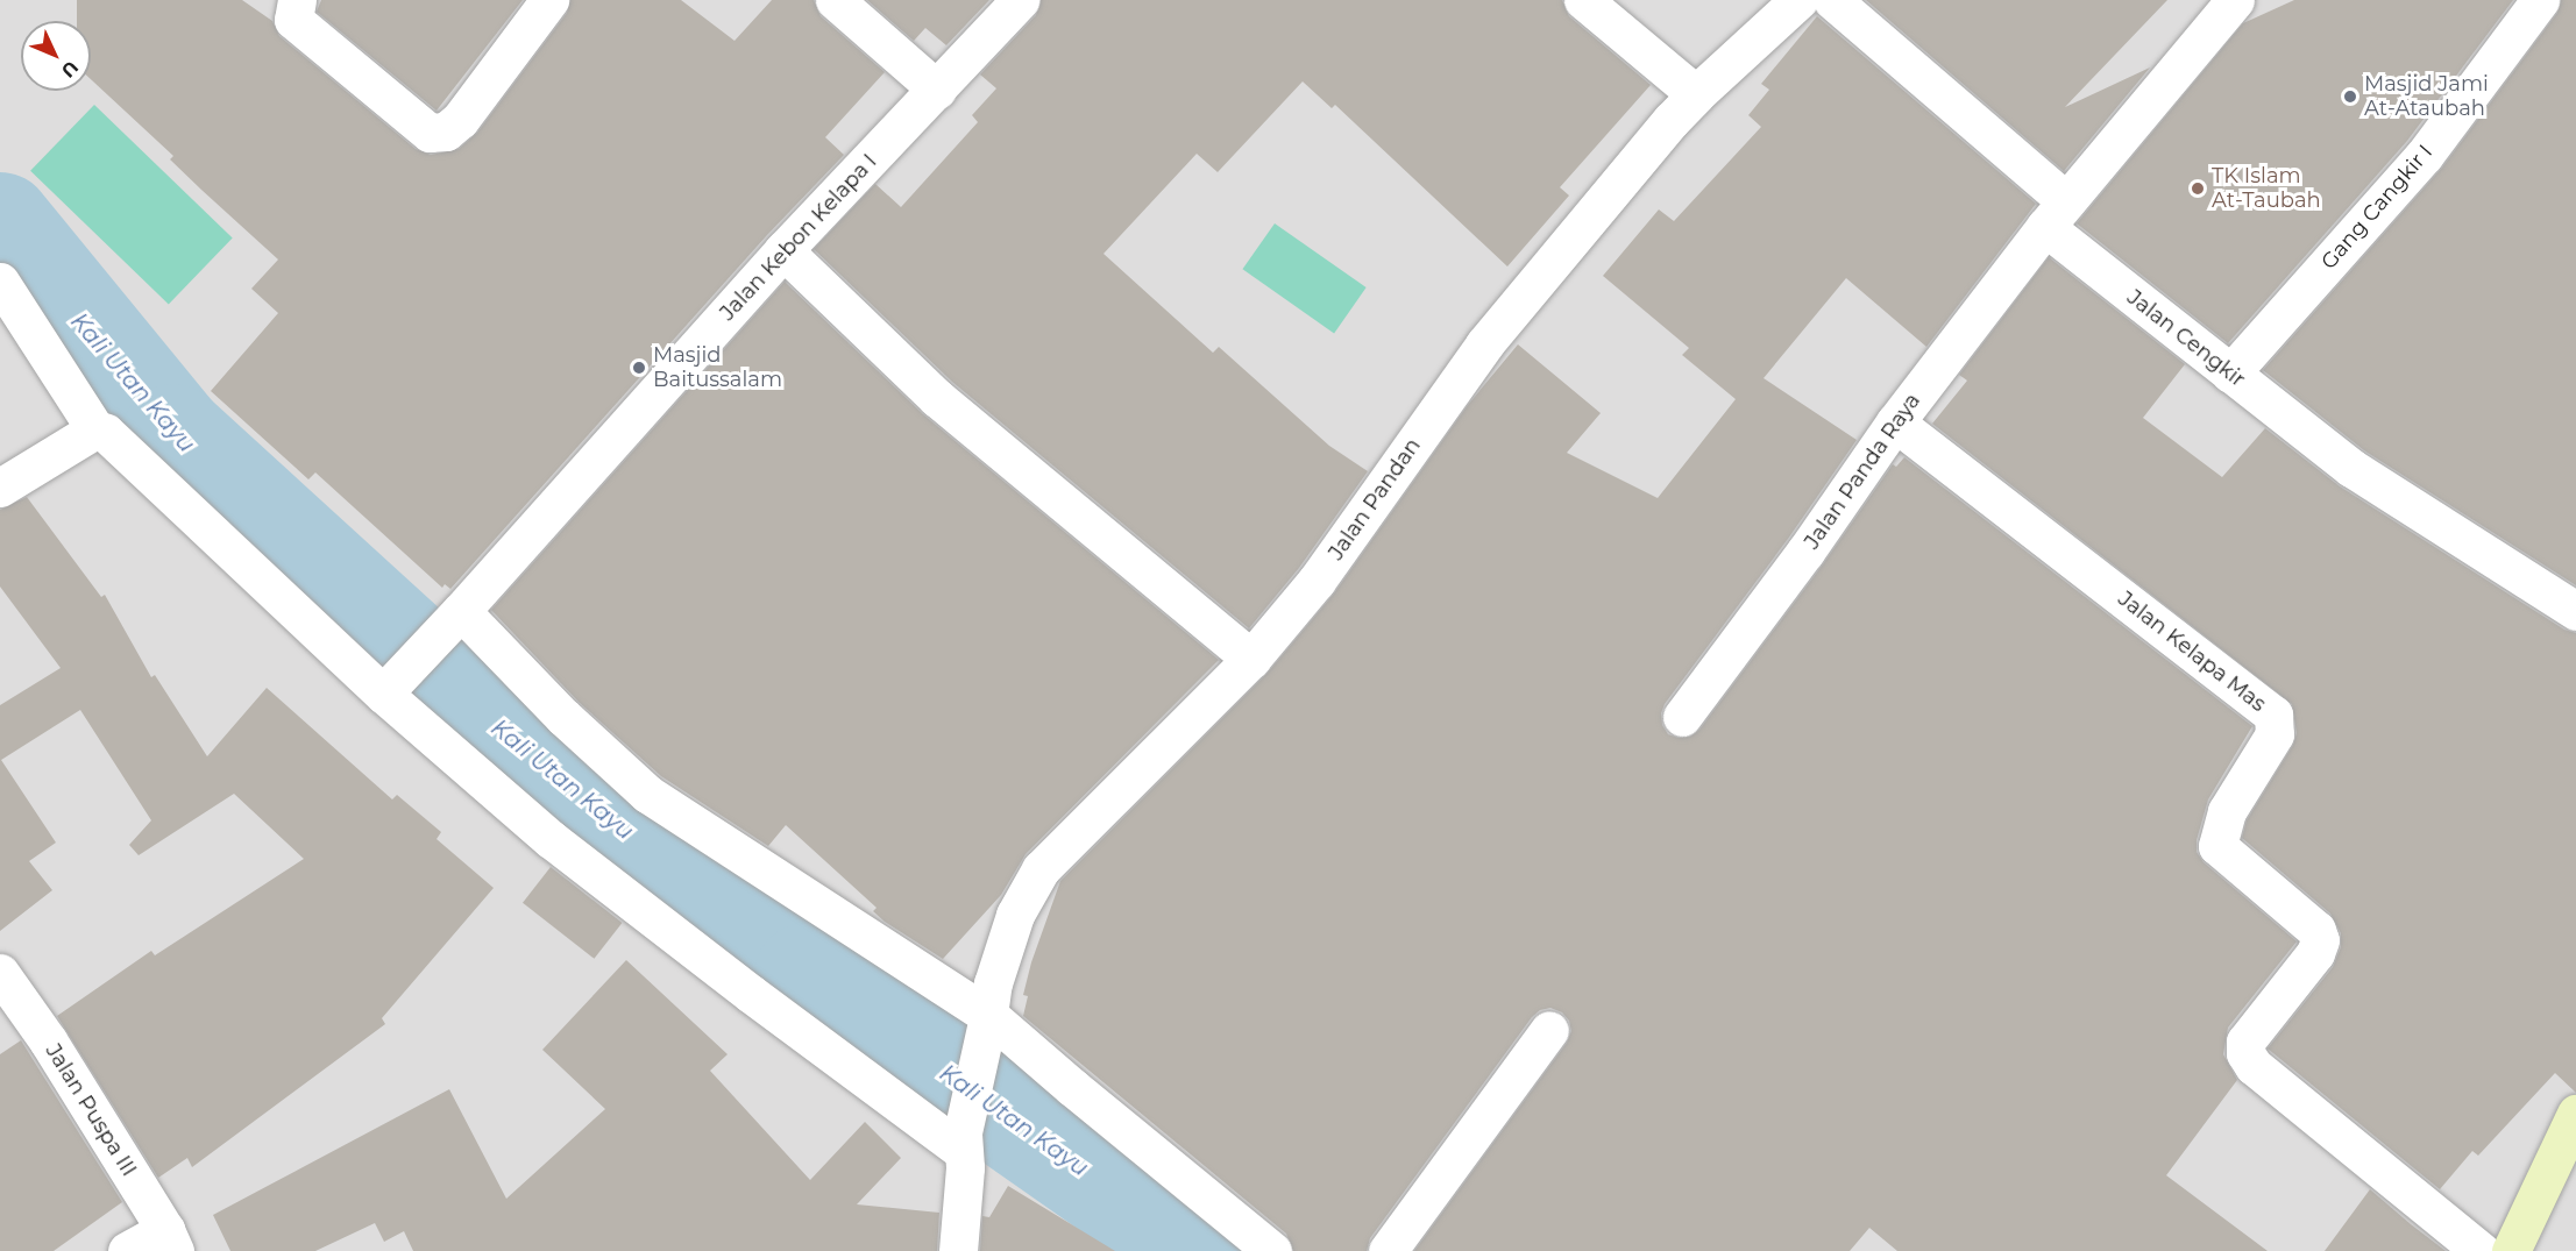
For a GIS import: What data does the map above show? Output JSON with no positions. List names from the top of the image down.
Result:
{
  "streets": {
    "street": [
      "Gang Cangkir I",
      "Jalan Kebon Kelapa I",
      "Jalan Cengkir",
      "Jalan Panda Raya",
      "Jalan Pandan",
      "Jalan Kelapa Mas",
      "Jalan Puspa III"
    ]
  },
  "crossings": [
    ["Gang Cangkir I", "Jalan Cengkir"],
    ["Jalan Cengkir", "Jalan Panda Raya"],
    ["Jalan Panda Raya", "Jalan Kelapa Mas"]
  ],
  "water": ["Kali Utan Kayu"],
  "places": ["Masjid Jami At-Ataubah", "TK Islam At-Taubah", "Masjid Baitussalam"],
  "north": "bottom right"
}
